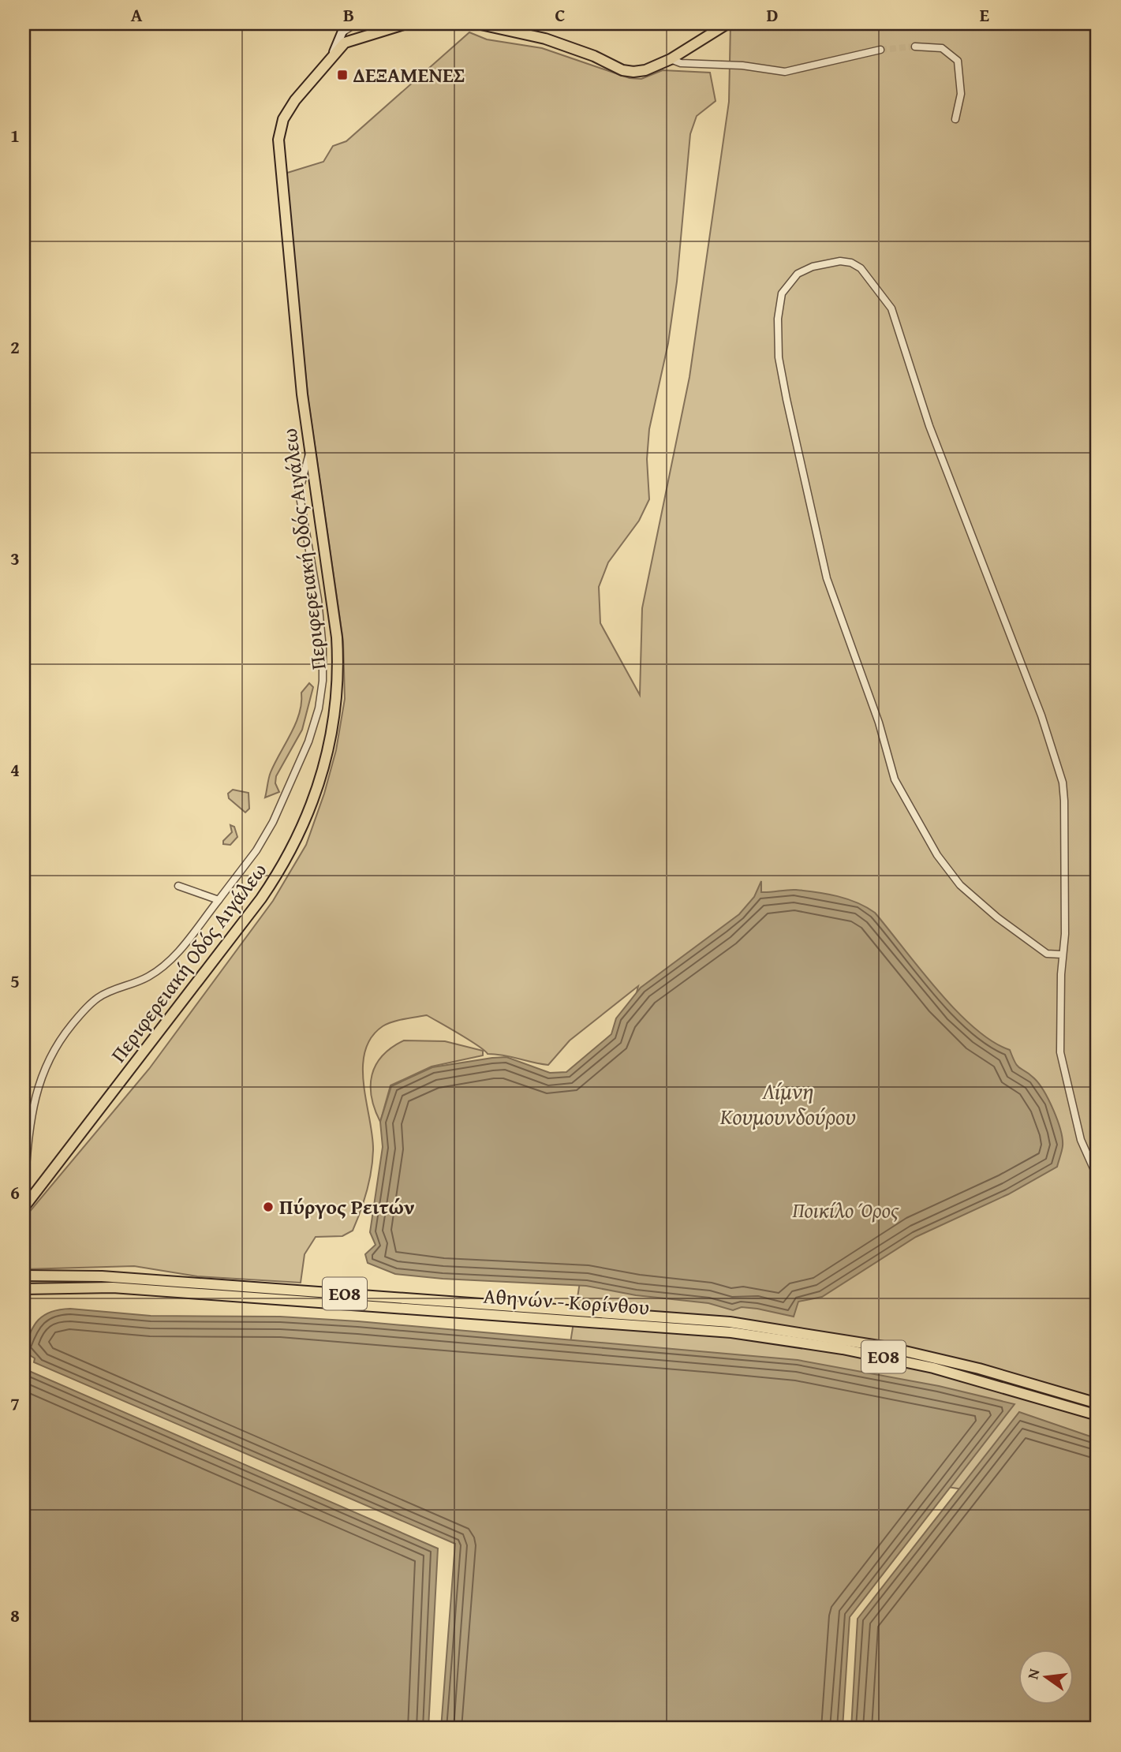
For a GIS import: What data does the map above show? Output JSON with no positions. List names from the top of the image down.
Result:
{
  "streets": {
    "highway": ["Περιφερειακή Οδός Αιγάλεω", "ΕΟ8", "Αθηνών - Κορίνθου"]
  },
  "water": ["Λίμνη Κουμουνδούρου"],
  "parks": ["Ποικίλο Όρος"],
  "places": {
    "transit": ["ΔΕΞΑΜΕΝΕΣ"],
    "other": ["Πύργος Ρειτών"]
  },
  "north": "left",
  "grid": {
    "columns": [
      "A",
      "B",
      "C",
      "D",
      "E"
    ],
    "rows": [
      "1",
      "2",
      "3",
      "4",
      "5",
      "6",
      "7",
      "8"
    ]
  }
}
